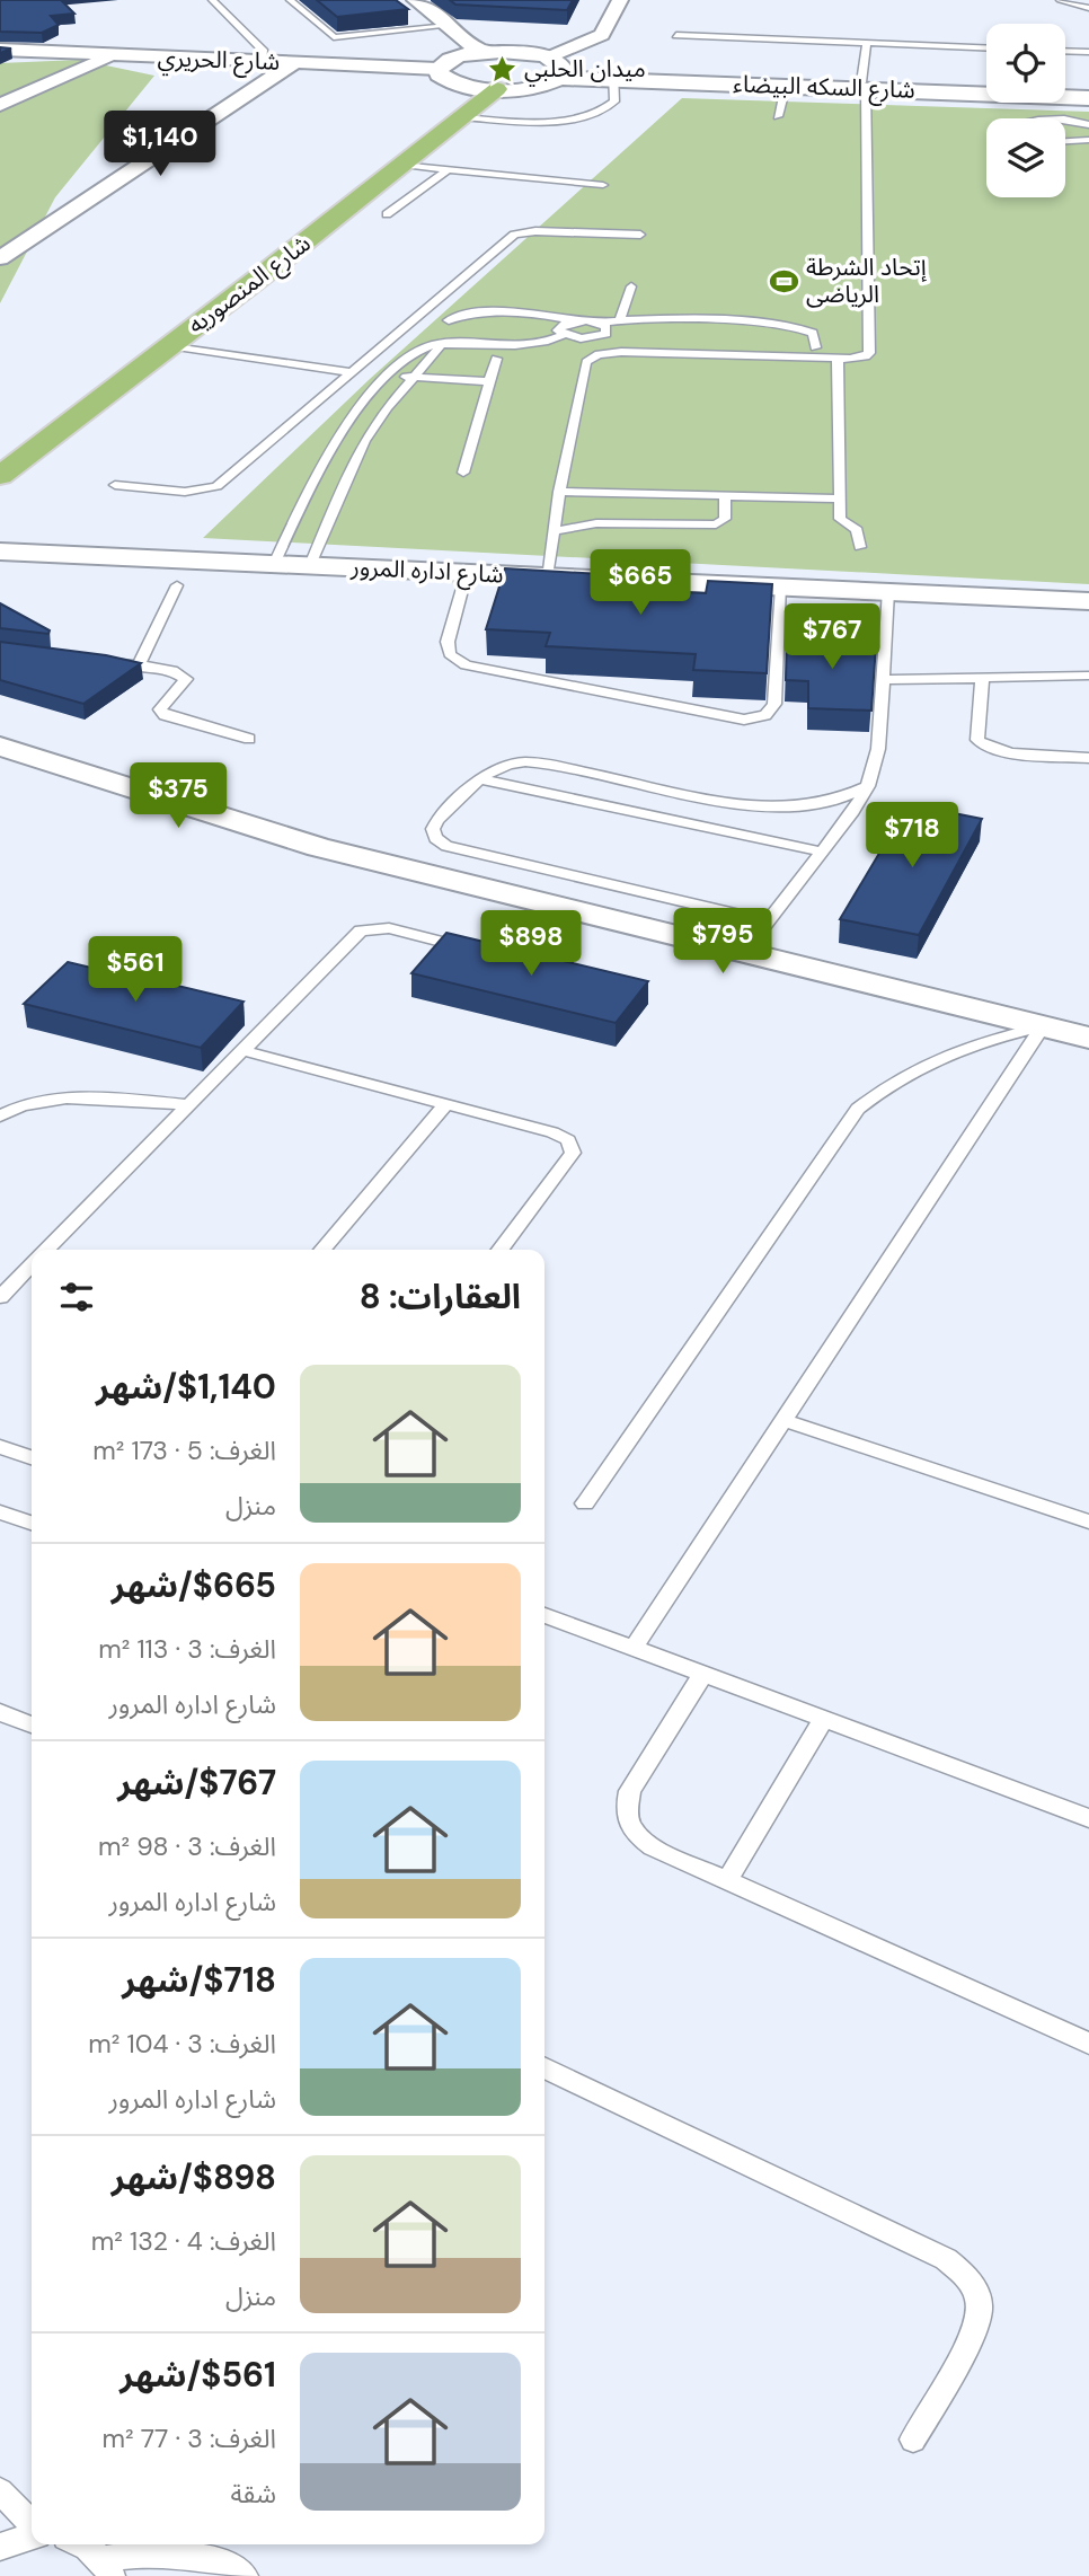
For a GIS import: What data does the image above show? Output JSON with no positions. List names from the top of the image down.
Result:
{
  "streets": {
    "main road": ["شارع المنصوريه"],
    "street": ["شارع الحريري", "شارع السكه البيضاء", "شارع اداره المرور"]
  },
  "places": {
    "place": ["ميدان الحلبي"],
    "sports": ["إتحاد الشرطة الرياضى"]
  },
  "page": {
    "price": [
      "$1,140",
      "$665",
      "$767",
      "$375",
      "$718",
      "$795",
      "$898",
      "$561"
    ],
    "heading": "العقارات: 8",
    "list": [
      {
        "name": "$1,140/شهر",
        "note": "الغرف: 5 · 173 m² · منزل"
      },
      {
        "name": "$665/شهر",
        "note": "الغرف: 3 · 113 m² · شارع اداره المرور"
      },
      {
        "name": "$767/شهر",
        "note": "الغرف: 3 · 98 m² · شارع اداره المرور"
      },
      {
        "name": "$718/شهر",
        "note": "الغرف: 3 · 104 m² · شارع اداره المرور"
      },
      {
        "name": "$898/شهر",
        "note": "الغرف: 4 · 132 m² · منزل"
      },
      {
        "name": "$561/شهر",
        "note": "الغرف: 3 · 77 m² · شقة"
      }
    ]
  }
}
